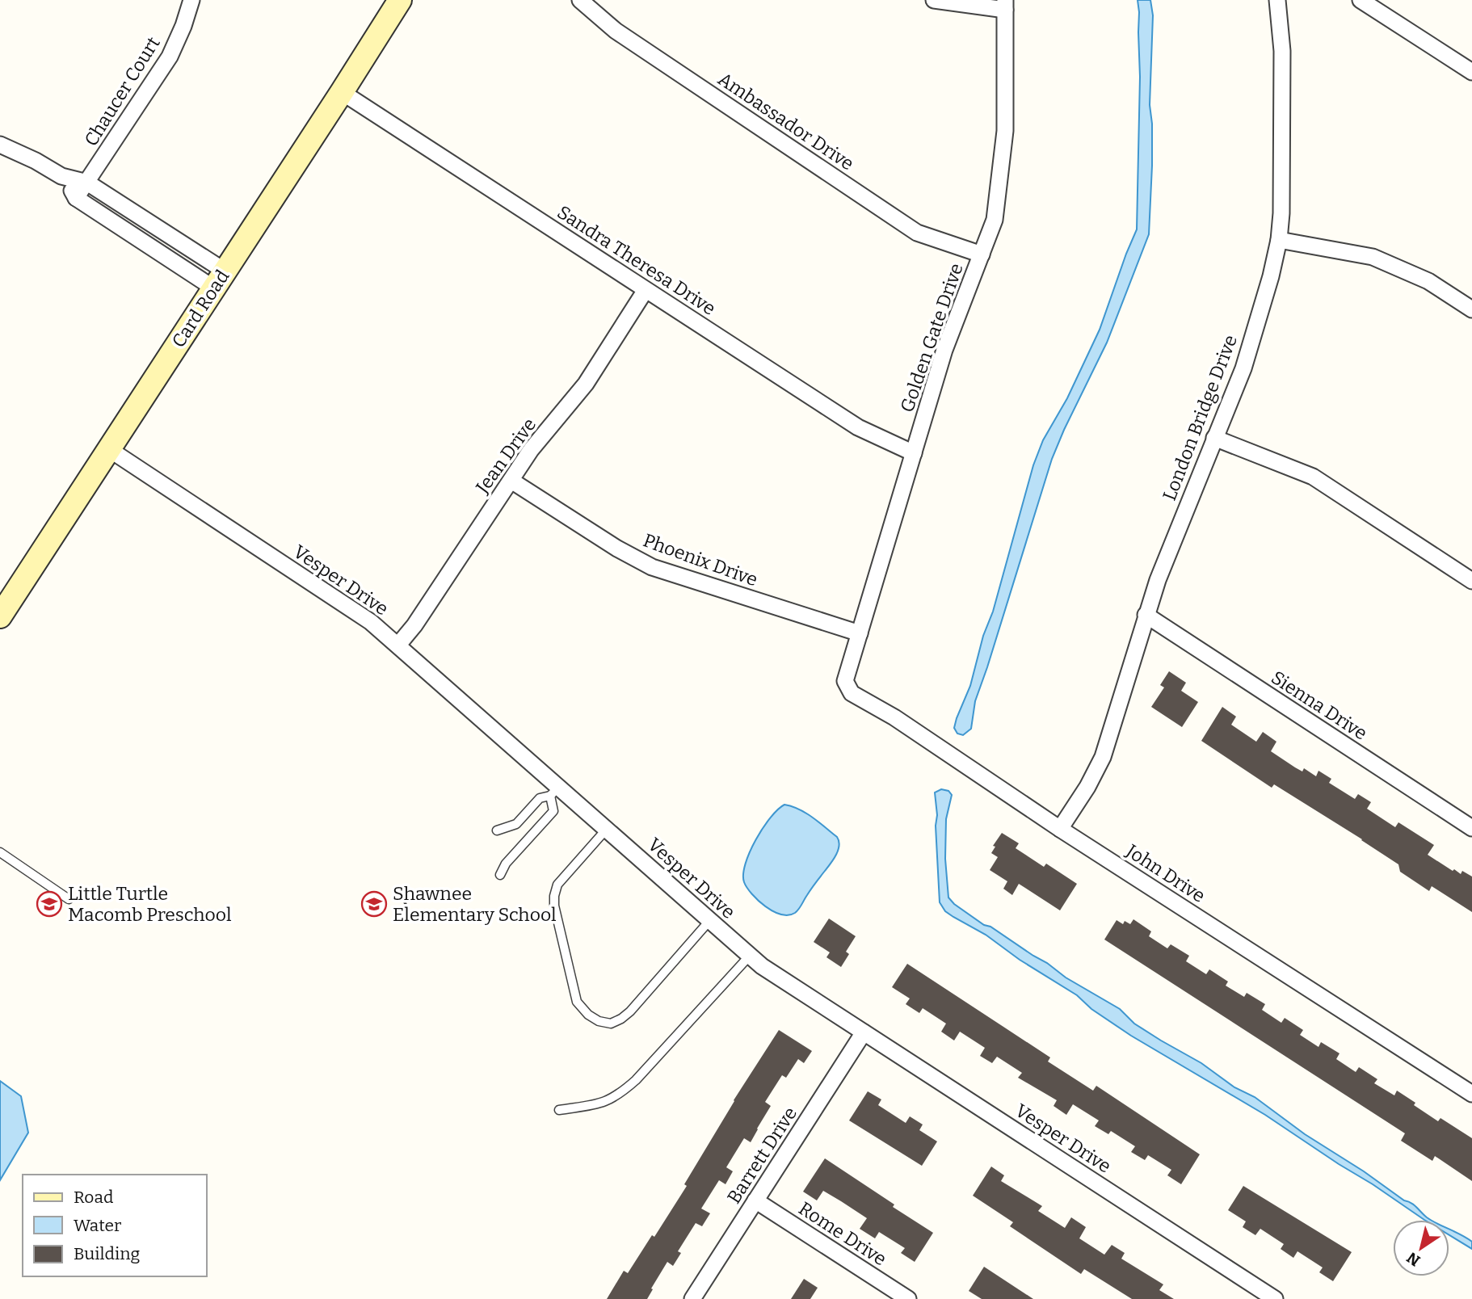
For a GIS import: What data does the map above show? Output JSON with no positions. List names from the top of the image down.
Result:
{
  "streets": {
    "street": [
      "Chaucer Court",
      "Ambassador Drive",
      "Sandra Theresa Drive",
      "Card Road",
      "Golden Gate Drive",
      "London Bridge Drive",
      "Jean Drive",
      "Phoenix Drive",
      "Vesper Drive",
      "Sienna Drive",
      "John Drive",
      "Barrett Drive",
      "Rome Drive"
    ]
  },
  "crossings": [
    ["Ambassador Drive", "Golden Gate Drive"],
    ["Sandra Theresa Drive", "Card Road"],
    ["Sandra Theresa Drive", "Golden Gate Drive"],
    ["Sandra Theresa Drive", "Jean Drive"],
    ["Card Road", "Vesper Drive"],
    ["Golden Gate Drive", "Phoenix Drive"],
    ["Golden Gate Drive", "John Drive"],
    ["London Bridge Drive", "Sienna Drive"],
    ["London Bridge Drive", "John Drive"],
    ["Jean Drive", "Phoenix Drive"],
    ["Jean Drive", "Vesper Drive"],
    ["Vesper Drive", "Barrett Drive"],
    ["Barrett Drive", "Rome Drive"]
  ],
  "places": {
    "school or university": ["Little Turtle Macomb Preschool", "Shawnee Elementary School"]
  },
  "legend": ["Road", "Water", "Building"],
  "north": "bottom left"
}
